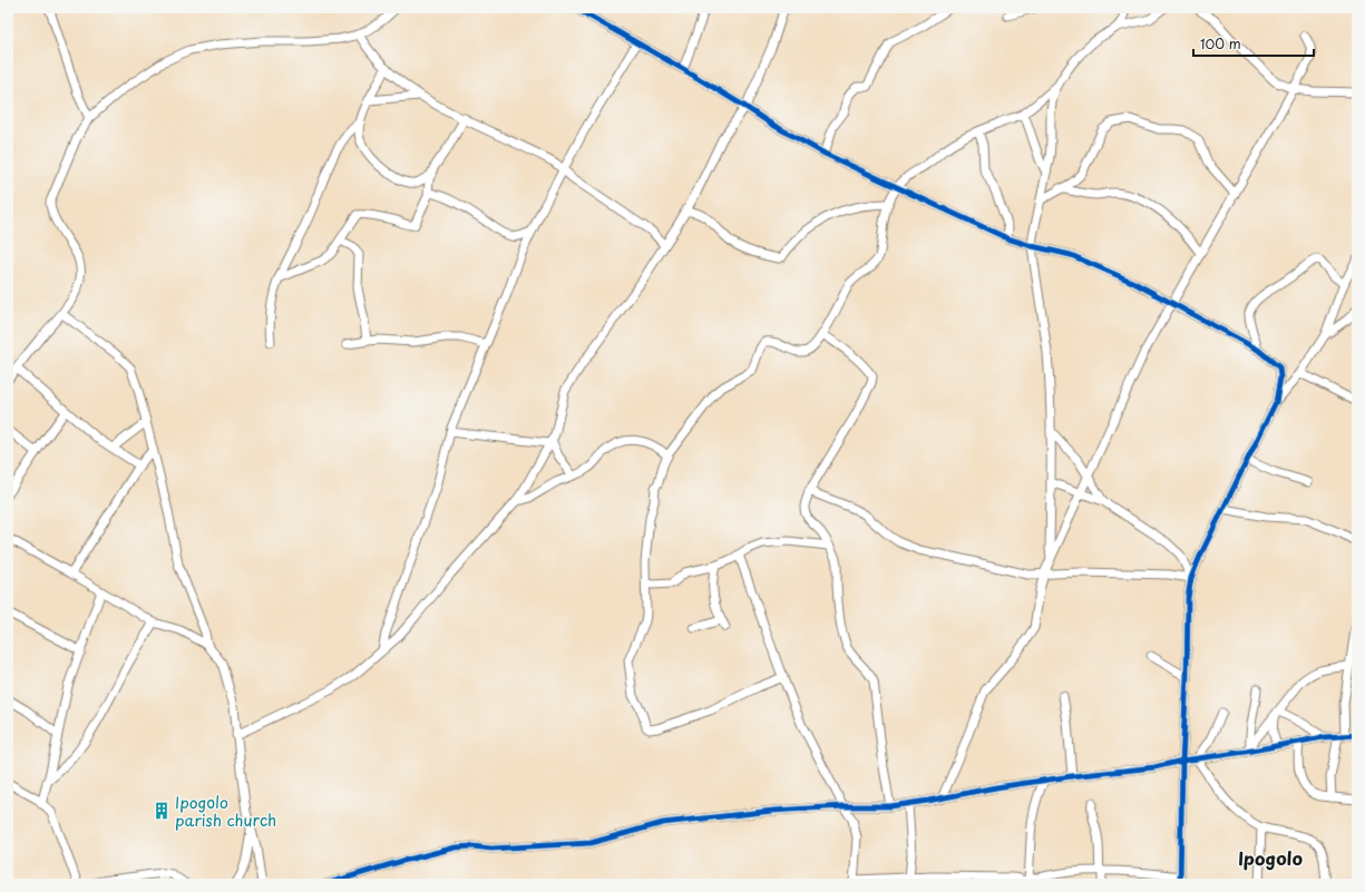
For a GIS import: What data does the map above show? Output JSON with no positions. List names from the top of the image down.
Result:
{
  "districts": ["Ipogolo"],
  "places": {
    "building": ["Ipogolo parish church"]
  },
  "scale_bar": "100 m"
}
